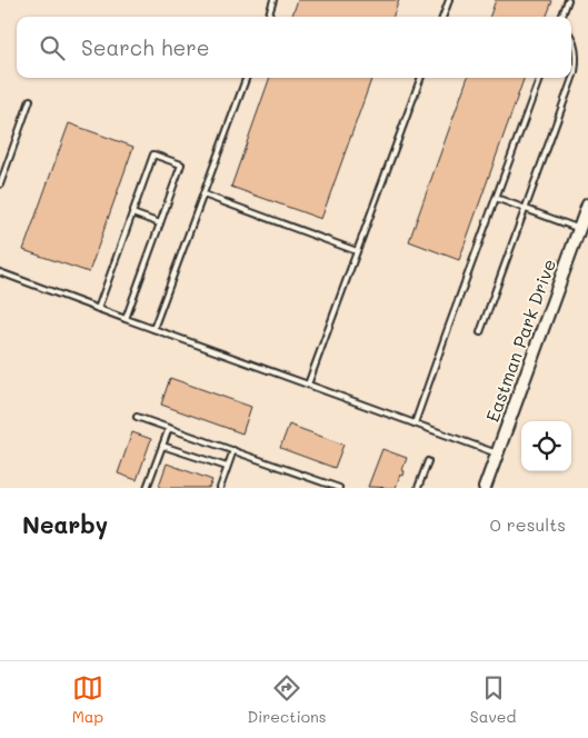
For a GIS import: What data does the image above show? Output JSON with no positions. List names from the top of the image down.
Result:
{
  "streets": {
    "street": ["Eastman Park Drive"]
  },
  "page": {
    "search": "Search here",
    "heading": ["Nearby", "0 results"],
    "nav": ["Map", "Directions", "Saved"]
  }
}
